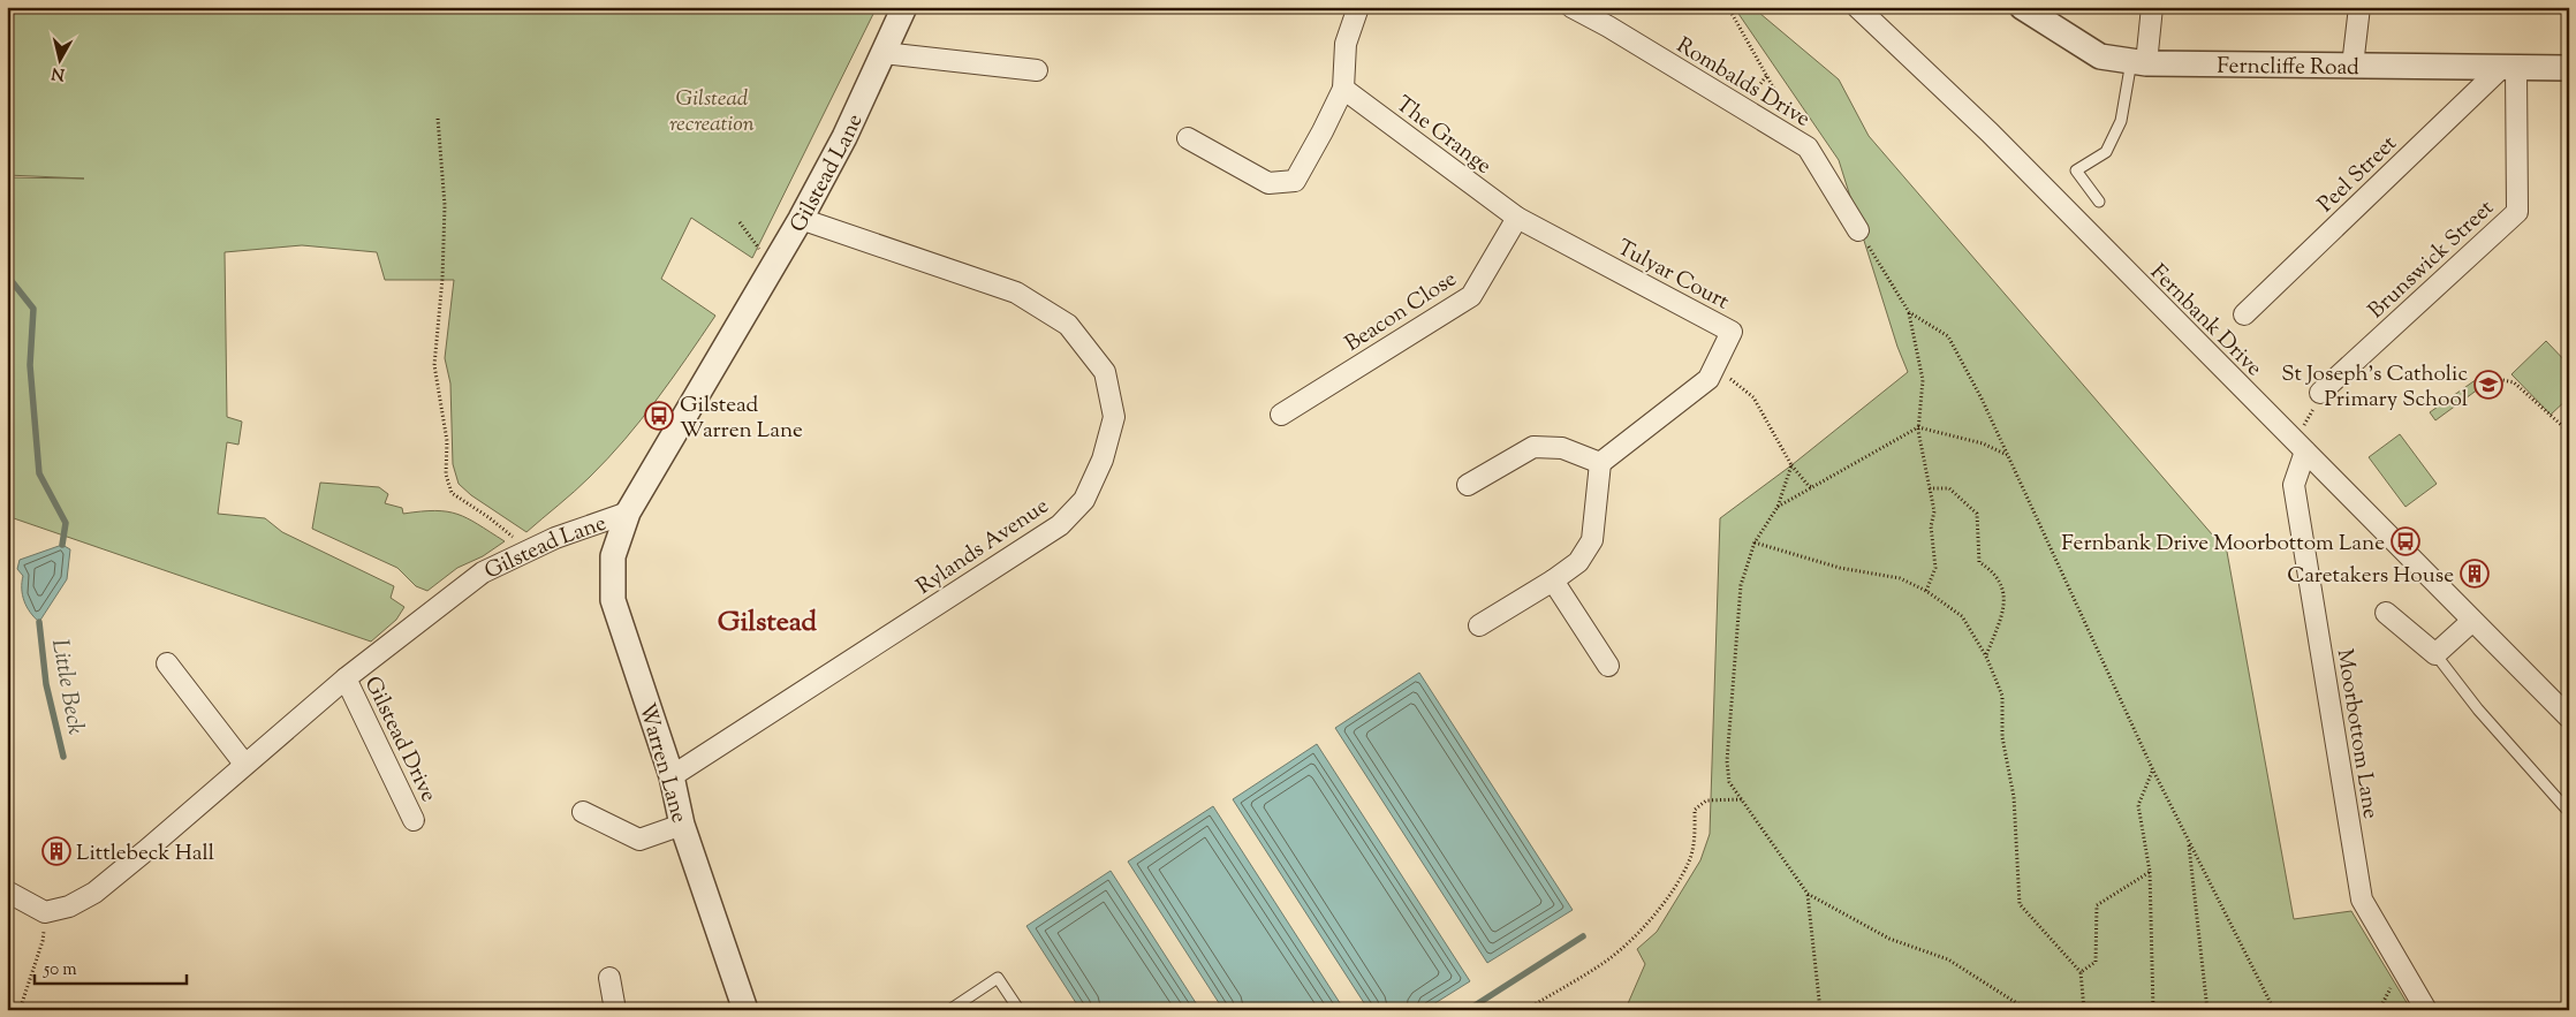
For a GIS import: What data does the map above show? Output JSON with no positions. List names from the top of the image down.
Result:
{
  "streets": {
    "street": [
      "Ferncliffe Road",
      "Rombalds Drive",
      "The Grange",
      "Gilstead Lane",
      "Peel Street",
      "Brunswick Street",
      "Tulyar Court",
      "Beacon Close",
      "Fernbank Drive",
      "Rylands Avenue",
      "Moorbottom Lane",
      "Gilstead Drive",
      "Warren Lane"
    ]
  },
  "crossings": [
    ["Ferncliffe Road", "Peel Street"],
    ["Ferncliffe Road", "Brunswick Street"],
    ["The Grange", "Tulyar Court"],
    ["The Grange", "Beacon Close"],
    ["Gilstead Lane", "Rylands Avenue"],
    ["Gilstead Lane", "Gilstead Drive"],
    ["Gilstead Lane", "Warren Lane"],
    ["Peel Street", "Brunswick Street"],
    ["Tulyar Court", "Beacon Close"],
    ["Fernbank Drive", "Moorbottom Lane"],
    ["Rylands Avenue", "Warren Lane"]
  ],
  "districts": ["Gilstead"],
  "water": ["Little Beck"],
  "parks": ["Gilstead recreation"],
  "places": {
    "school or university": ["St Joseph's Catholic Primary School"],
    "bus stop": ["Gilstead Warren Lane", "Fernbank Drive Moorbottom Lane"],
    "building": ["Caretakers House", "Littlebeck Hall"]
  },
  "scale_bar": "50 m",
  "north": "bottom"
}
